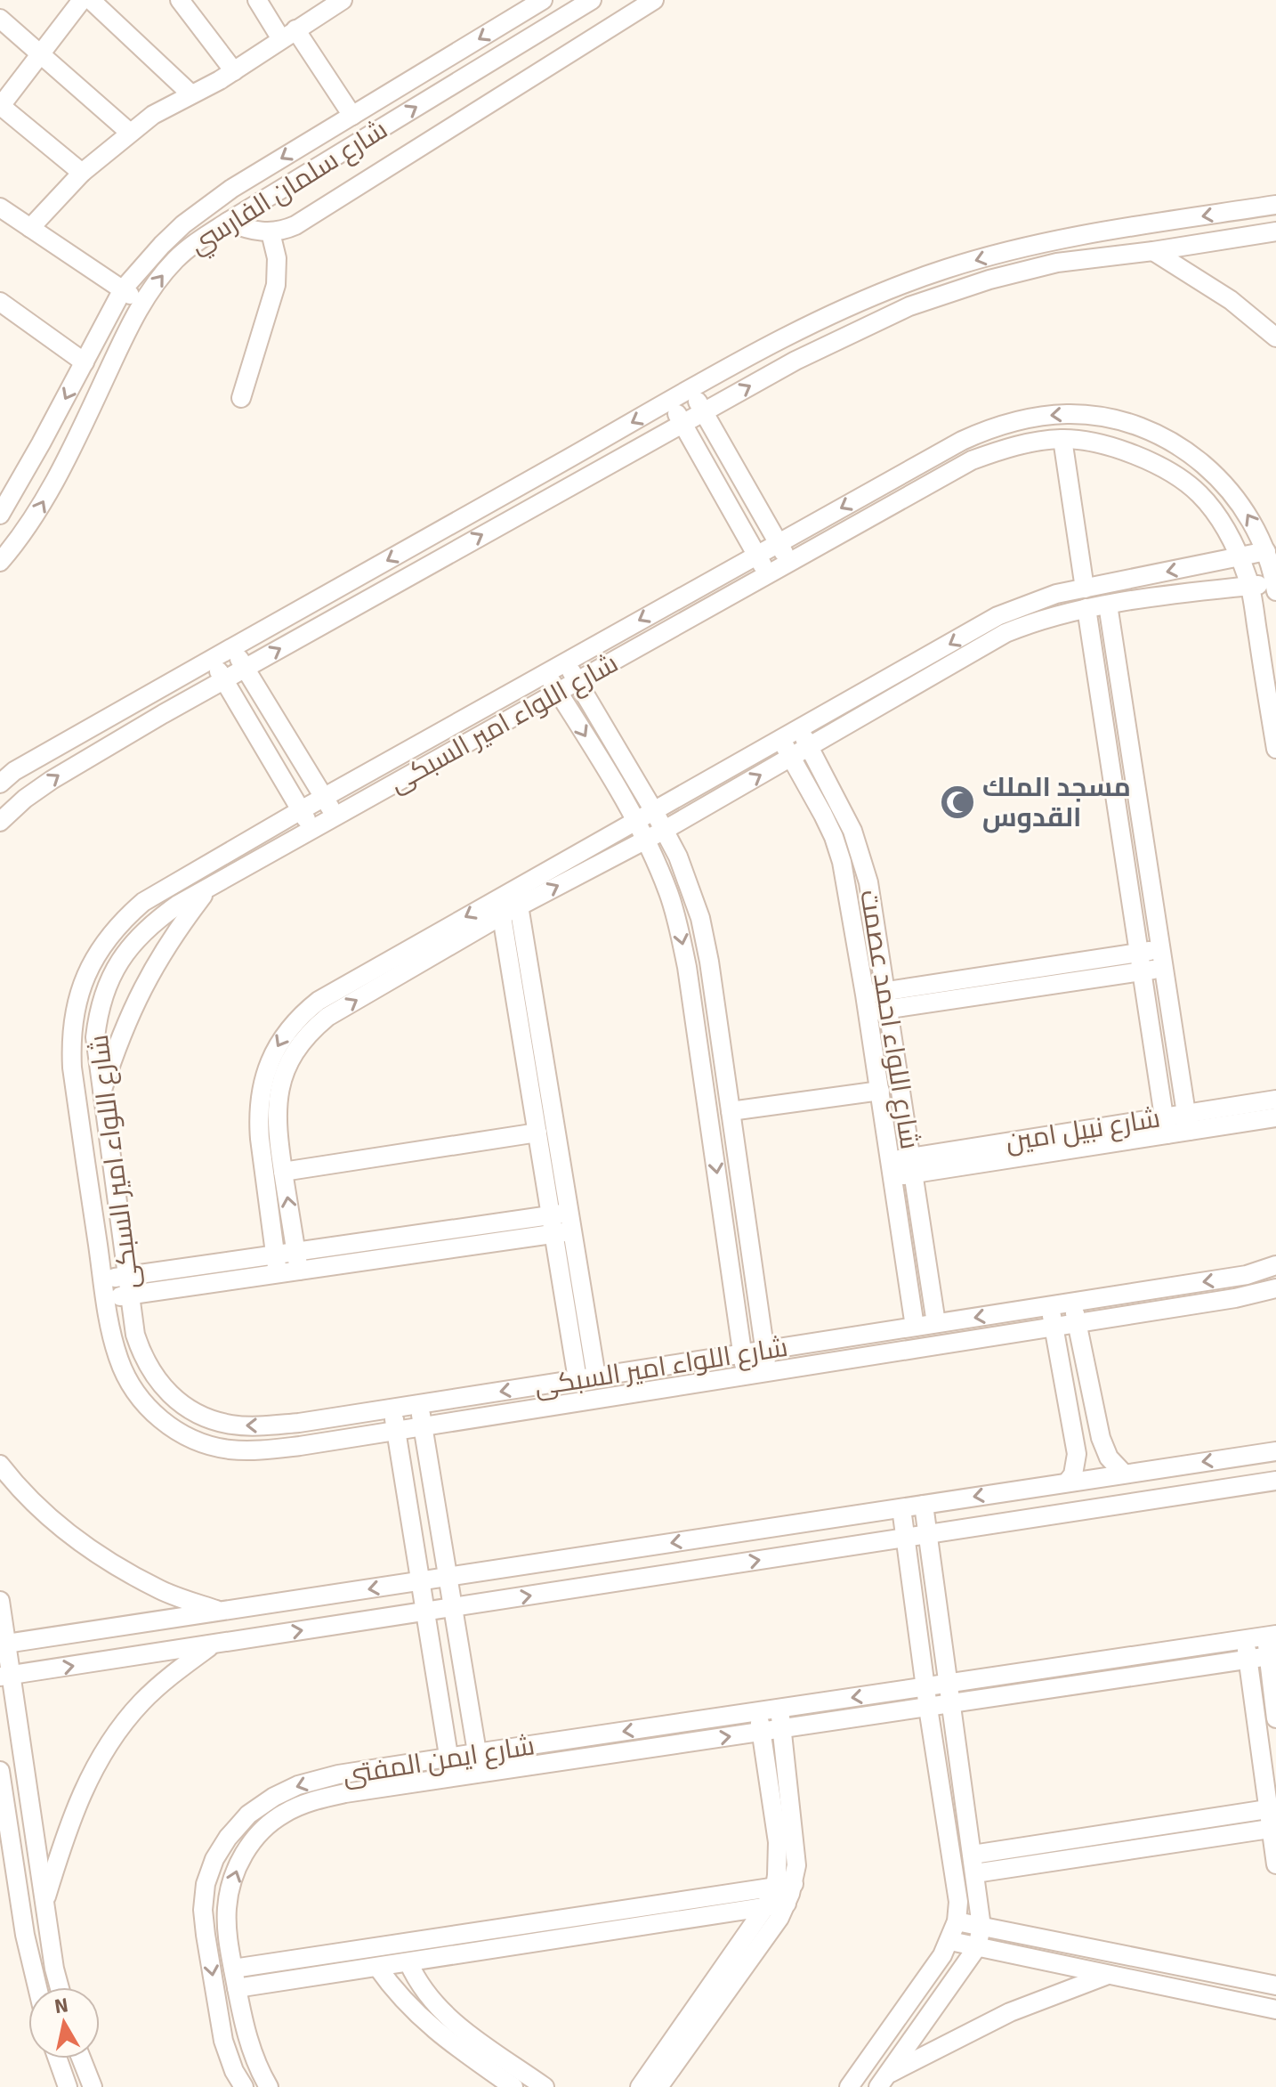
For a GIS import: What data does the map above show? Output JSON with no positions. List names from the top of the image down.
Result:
{
  "streets": {
    "street": [
      "شارع سلمان الفارسي",
      "شارع اللواء امير السبكى",
      "شارع اللواء احمد عصمت",
      "شارع نبيل امين",
      "شارع ايمن المفتى"
    ]
  },
  "crossings": [
    ["شارع اللواء امير السبكى", "شارع اللواء احمد عصمت"],
    ["شارع اللواء احمد عصمت", "شارع نبيل امين"]
  ],
  "places": {
    "mosque": ["مسجد الملك القدوس"]
  },
  "north": "top"
}
